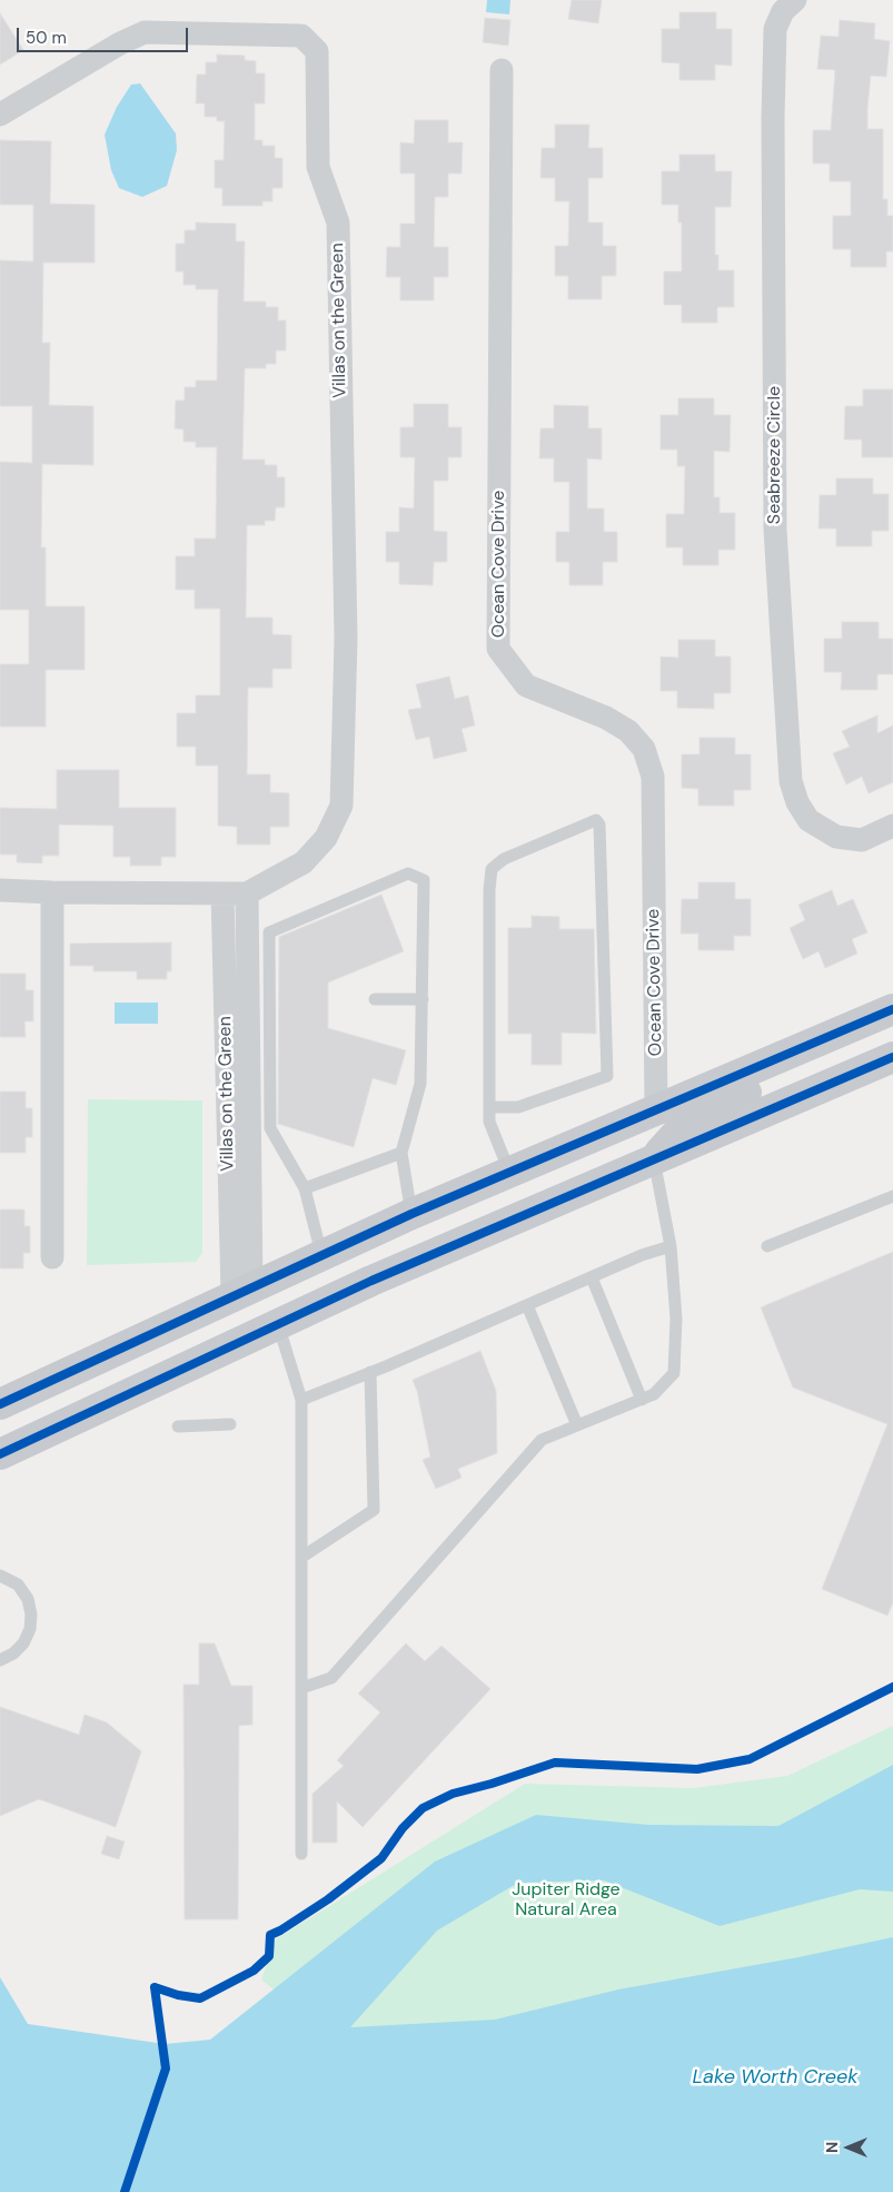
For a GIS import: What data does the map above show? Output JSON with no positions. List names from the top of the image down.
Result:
{
  "streets": {
    "street": ["Villas on the Green", "Seabreeze Circle", "Ocean Cove Drive"]
  },
  "water": ["Lake Worth Creek"],
  "parks": ["Jupiter Ridge Natural Area"],
  "scale_bar": "50 m",
  "north": "left"
}
